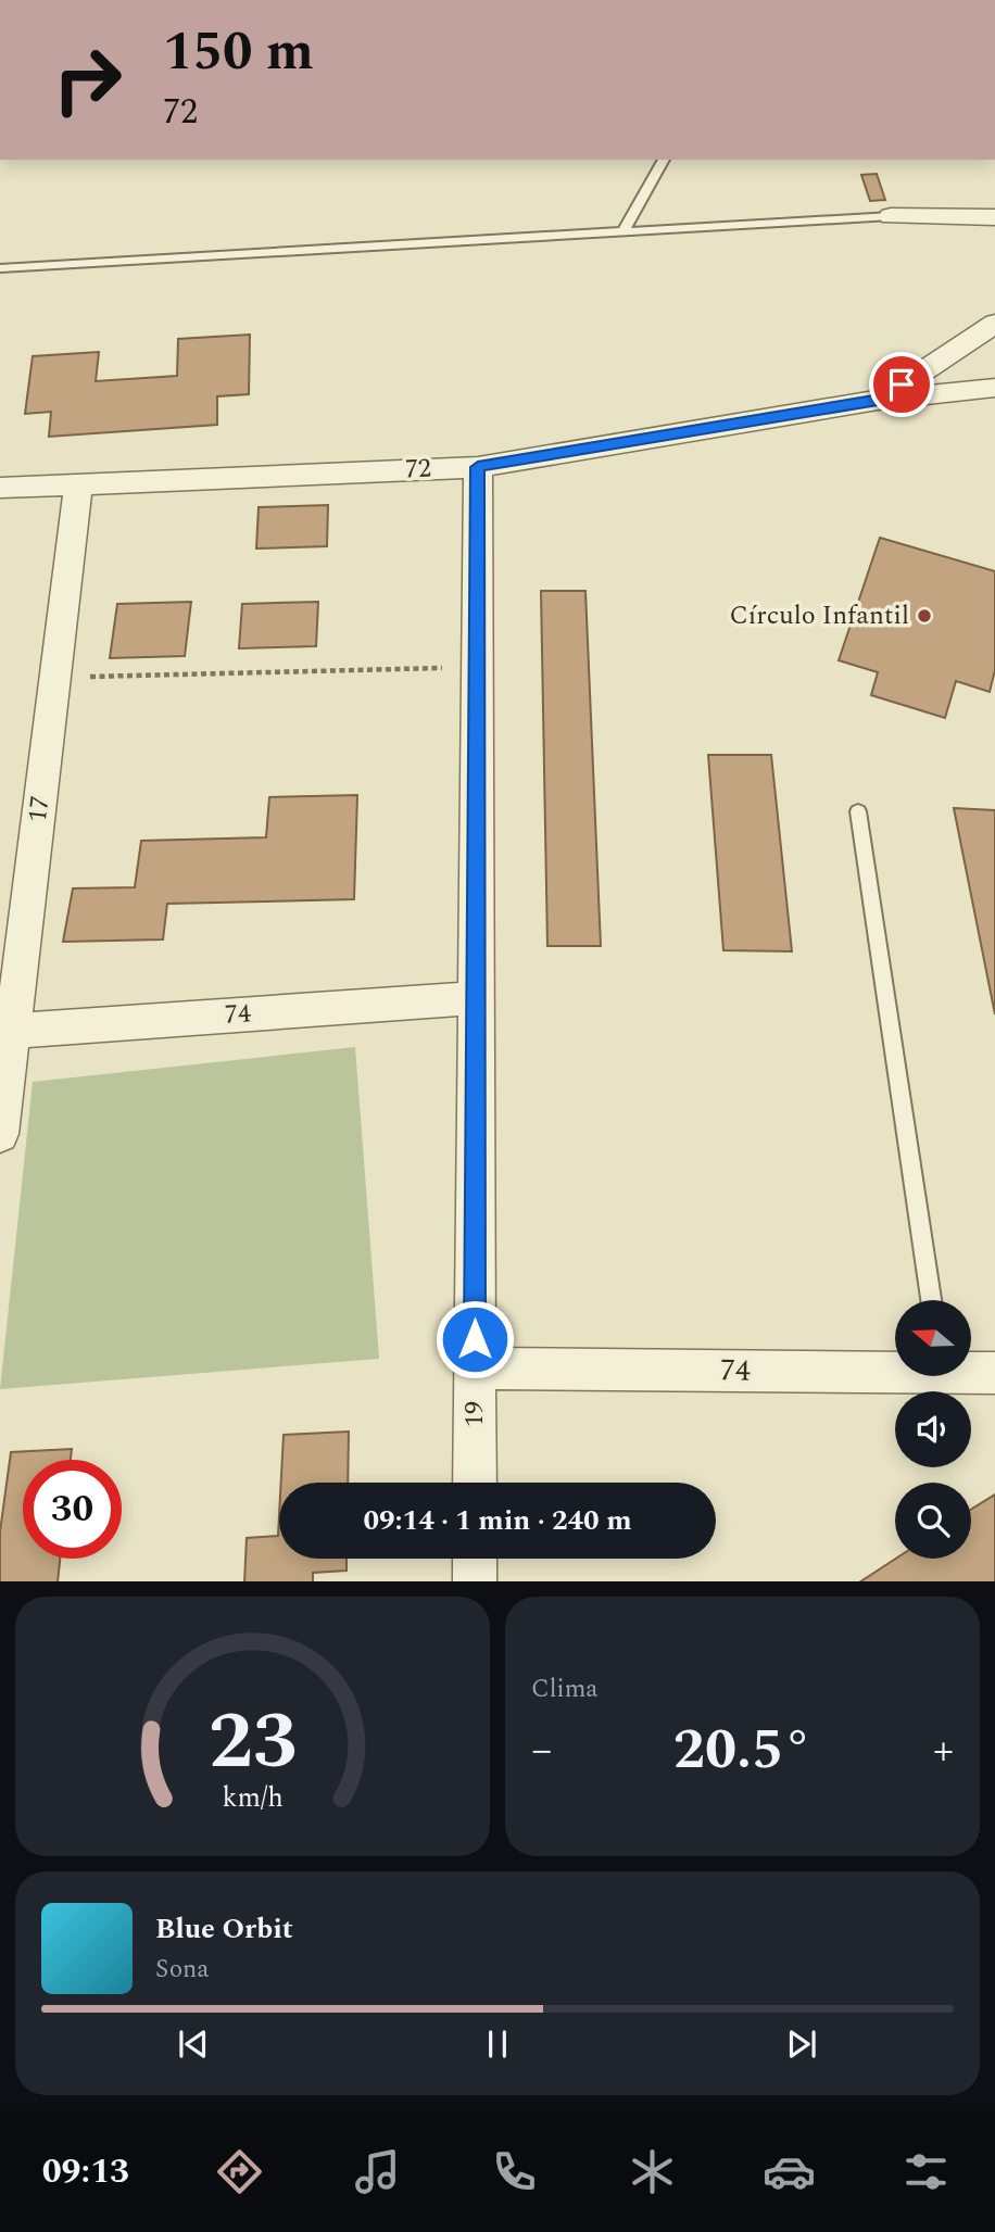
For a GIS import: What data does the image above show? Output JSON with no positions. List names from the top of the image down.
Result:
{
  "streets": {
    "street": [
      "72",
      "17",
      "74",
      "19"
    ]
  },
  "crossings": [
    ["72", "17"],
    ["72", "19"],
    ["17", "74"],
    ["74", "19"]
  ],
  "places": ["Círculo Infantil"],
  "north": "left",
  "page": {
    "turn": ["150 m", "72"],
    "limit": "30",
    "trip": "09:14 · 1 min · 240 m",
    "tile": "Clima",
    "heat": ["−", "20.5°", "+"],
    "song": ["Blue Orbit", "Sona"],
    "tabs": "09:13",
    "gauge": ["23", "km/h"]
  }
}
